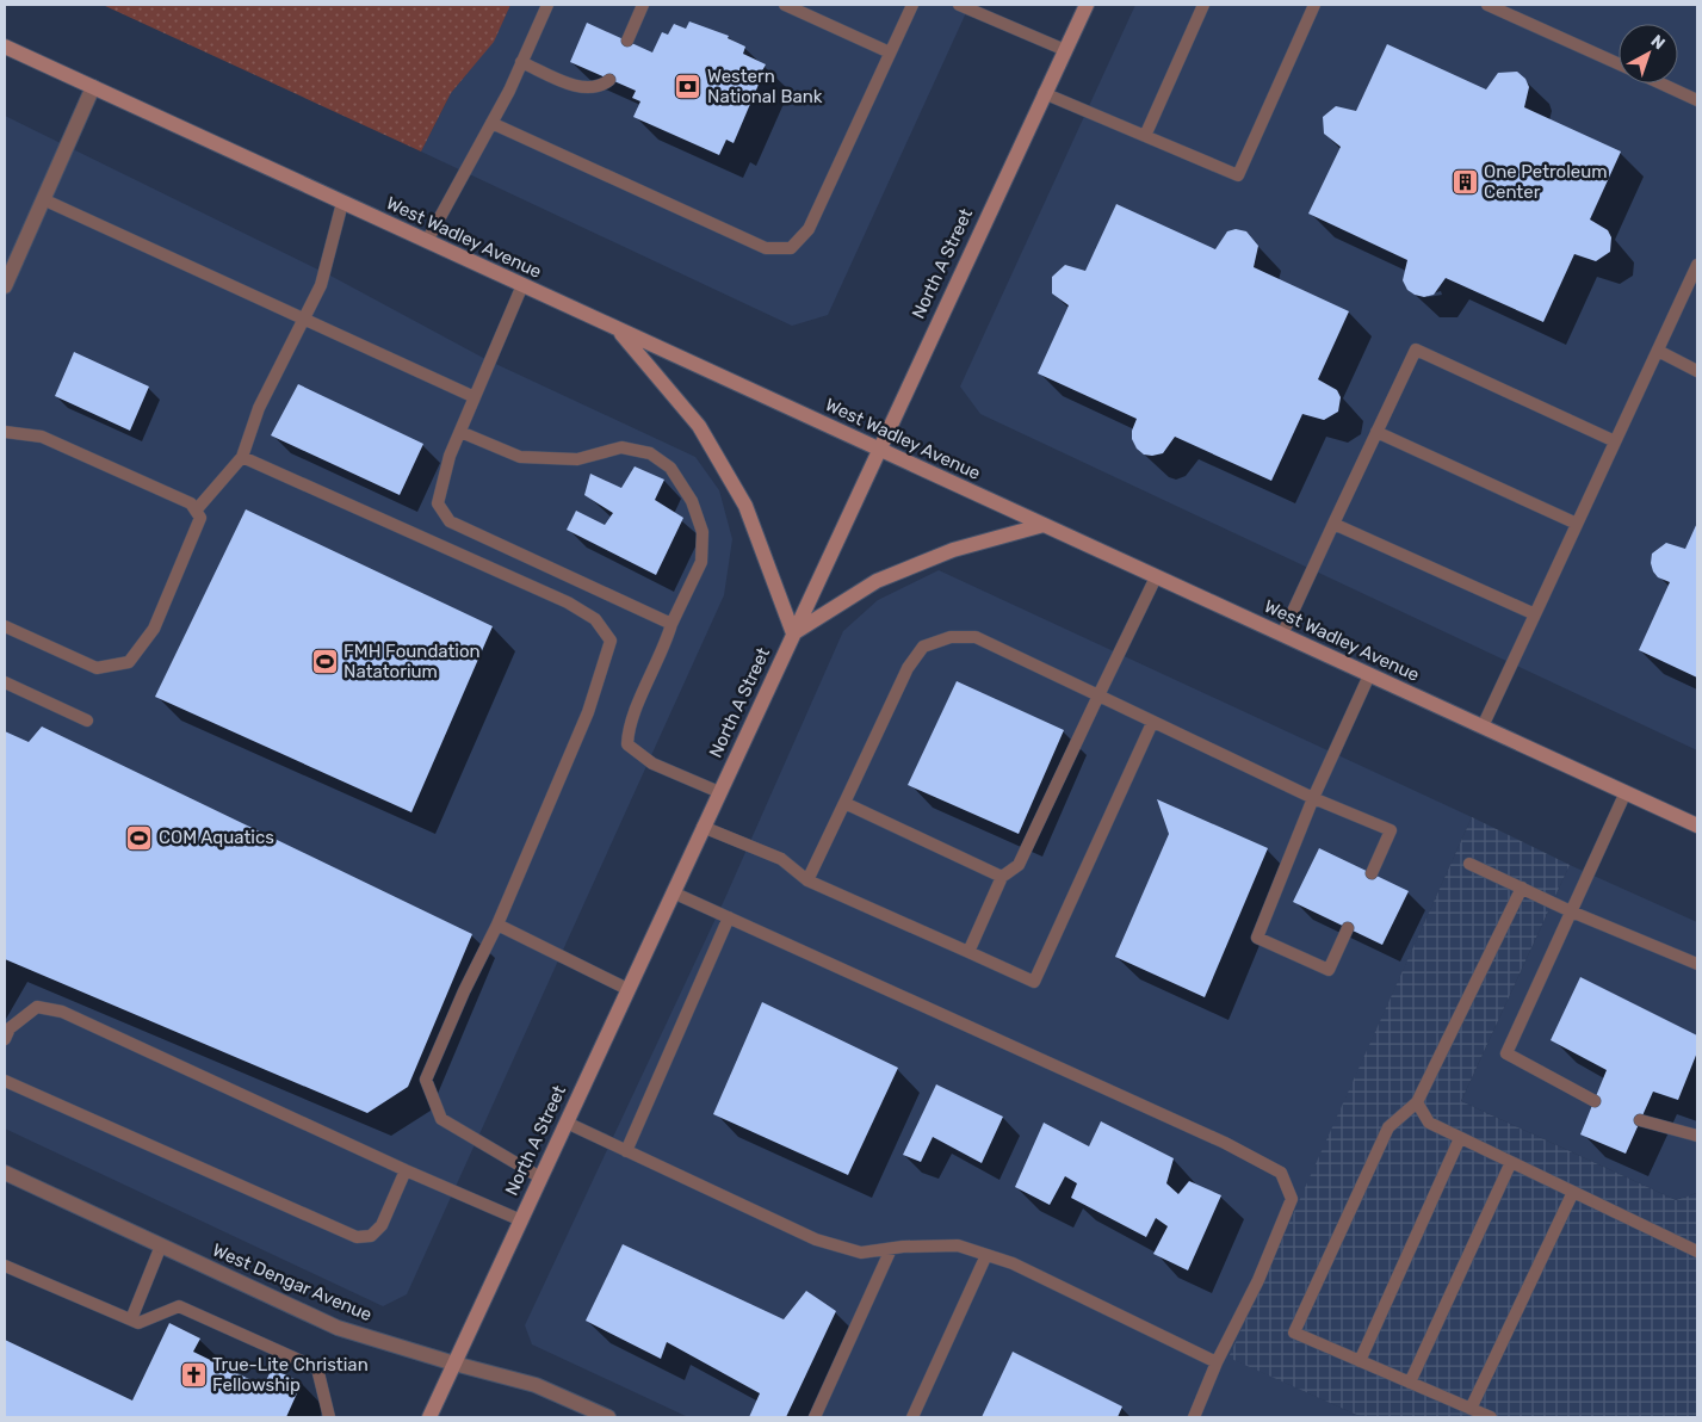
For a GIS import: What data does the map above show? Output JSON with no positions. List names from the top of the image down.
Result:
{
  "streets": {
    "main road": ["West Wadley Avenue", "North A Street"],
    "street": ["West Dengar Avenue"]
  },
  "crossings": [
    ["West Wadley Avenue", "North A Street"],
    ["North A Street", "West Dengar Avenue"]
  ],
  "places": {
    "bank": ["Western National Bank"],
    "building": ["One Petroleum Center"],
    "sports": ["FMH Foundation Natatorium", "COM Aquatics"],
    "church": ["True-Lite Christian Fellowship"]
  },
  "north": "top right"
}
